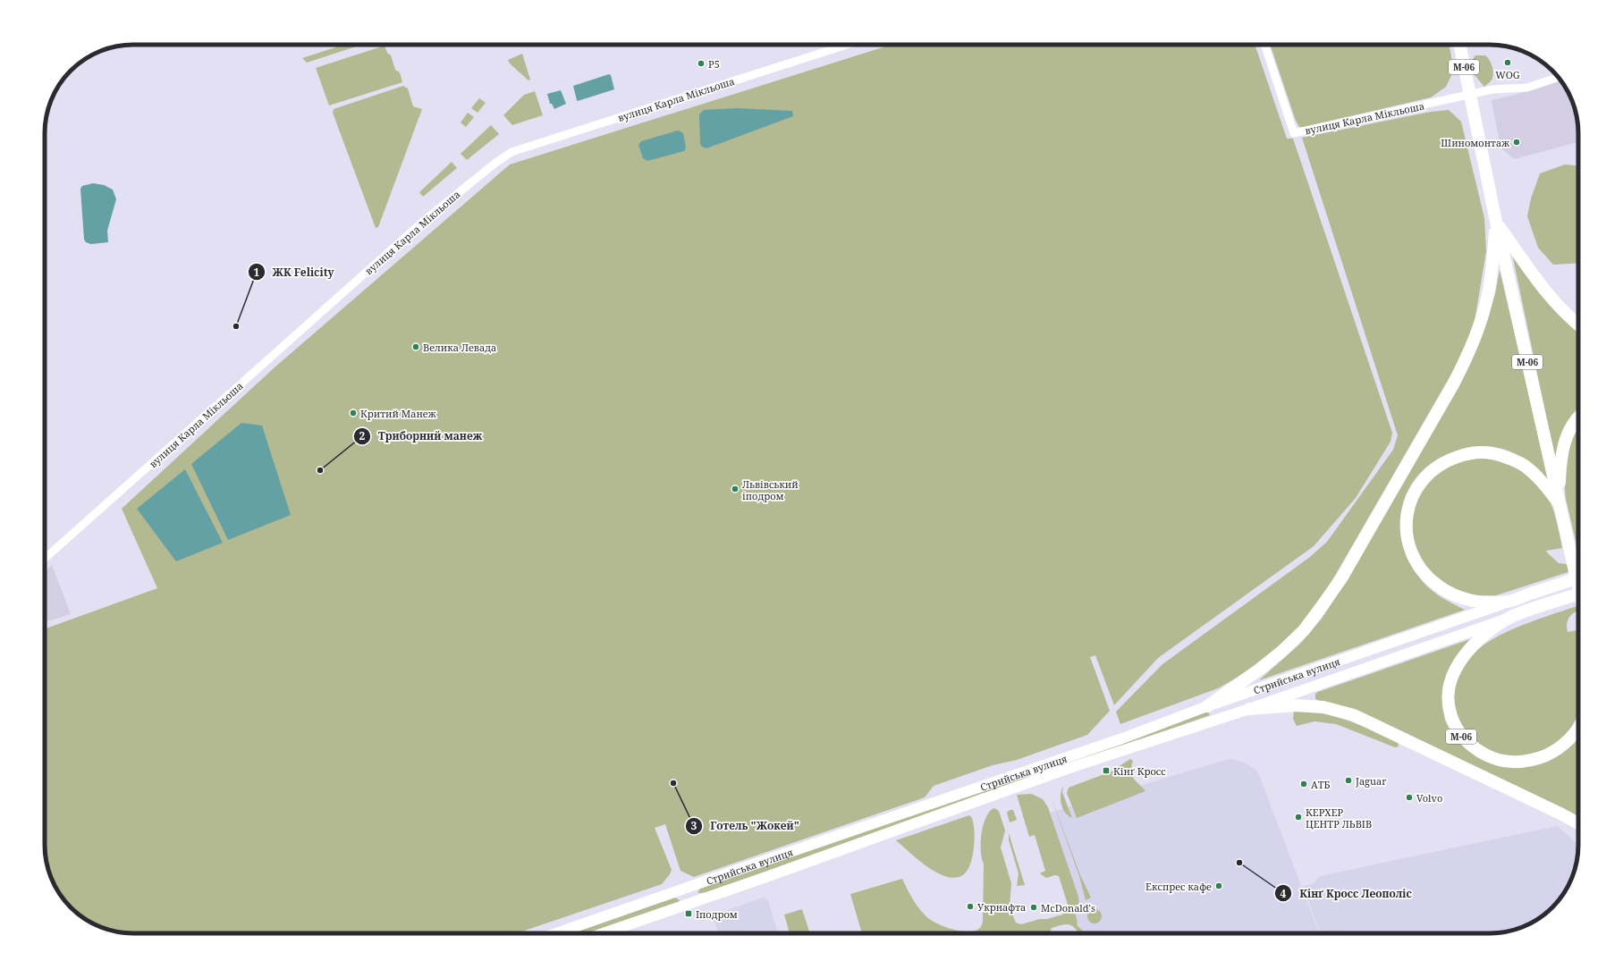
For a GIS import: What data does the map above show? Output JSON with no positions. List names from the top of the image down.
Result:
{
  "streets": {
    "highway": ["М-06"],
    "main road": ["Стрийська вулиця"],
    "street": ["вулиця Карла Мікльоша"]
  },
  "crossings": [
    ["М-06", "вулиця Карла Мікльоша"],
    ["М-06", "Стрийська вулиця"]
  ],
  "places": {
    "other": [
      "WOG",
      "P5",
      "Шиномонтаж",
      "ЖК Felicity",
      "Велика Левада",
      "Критий Манеж",
      "Триборний манеж",
      "Львівський іподром",
      "Jaguar",
      "Готель \"Жокей\"",
      "АТБ",
      "Volvo",
      "КЕРХЕР ЦЕНТР ЛЬВІВ",
      "Кінґ Кросс Леополіс",
      "Експрес кафе",
      "Укрнафта",
      "McDonald's"
    ],
    "transit": ["Кінґ Кросс", "Іподром"]
  }
}
